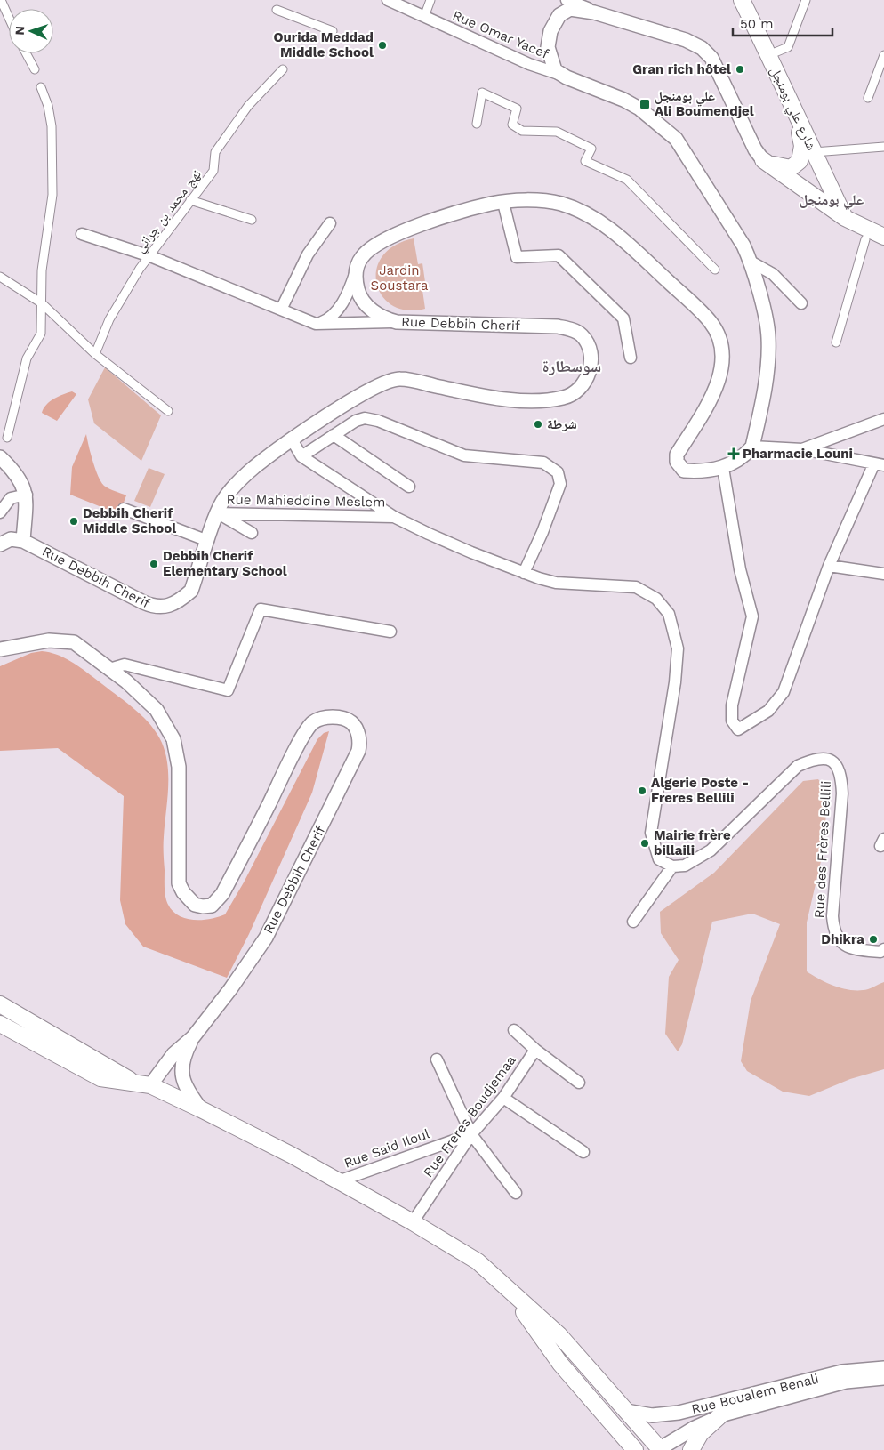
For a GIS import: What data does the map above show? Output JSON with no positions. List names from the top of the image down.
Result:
{
  "streets": {
    "main road": ["شارع علي بومنجل"],
    "street": [
      "Rue Omar Yacef",
      "نهج محمد بن جراني",
      "Rue Debbih Cherif",
      "Rue Mahieddine Meslem",
      "Rue des Frères Bellili",
      "Rue Freres Boudjemaa",
      "Rue Said Iloul",
      "Rue Boualem Benali"
    ]
  },
  "crossings": [
    ["Rue Debbih Cherif", "Rue Mahieddine Meslem"],
    ["Rue Freres Boudjemaa", "Rue Said Iloul"]
  ],
  "districts": ["علي بومنجل", "سوسطارة"],
  "parks": ["Jardin Soustara"],
  "places": {
    "other": [
      "Ourida Meddad Middle School",
      "Gran rich hôtel",
      "شرطة",
      "Debbih Cherif Middle School",
      "Debbih Cherif Elementary School",
      "Algerie Poste - Freres Bellili",
      "Mairie frère billaili",
      "Dhikra"
    ],
    "transit": ["علي بومنجل Ali Boumendjel"],
    "health": ["Pharmacie Louni"]
  },
  "scale_bar": "50 m",
  "north": "left"
}
